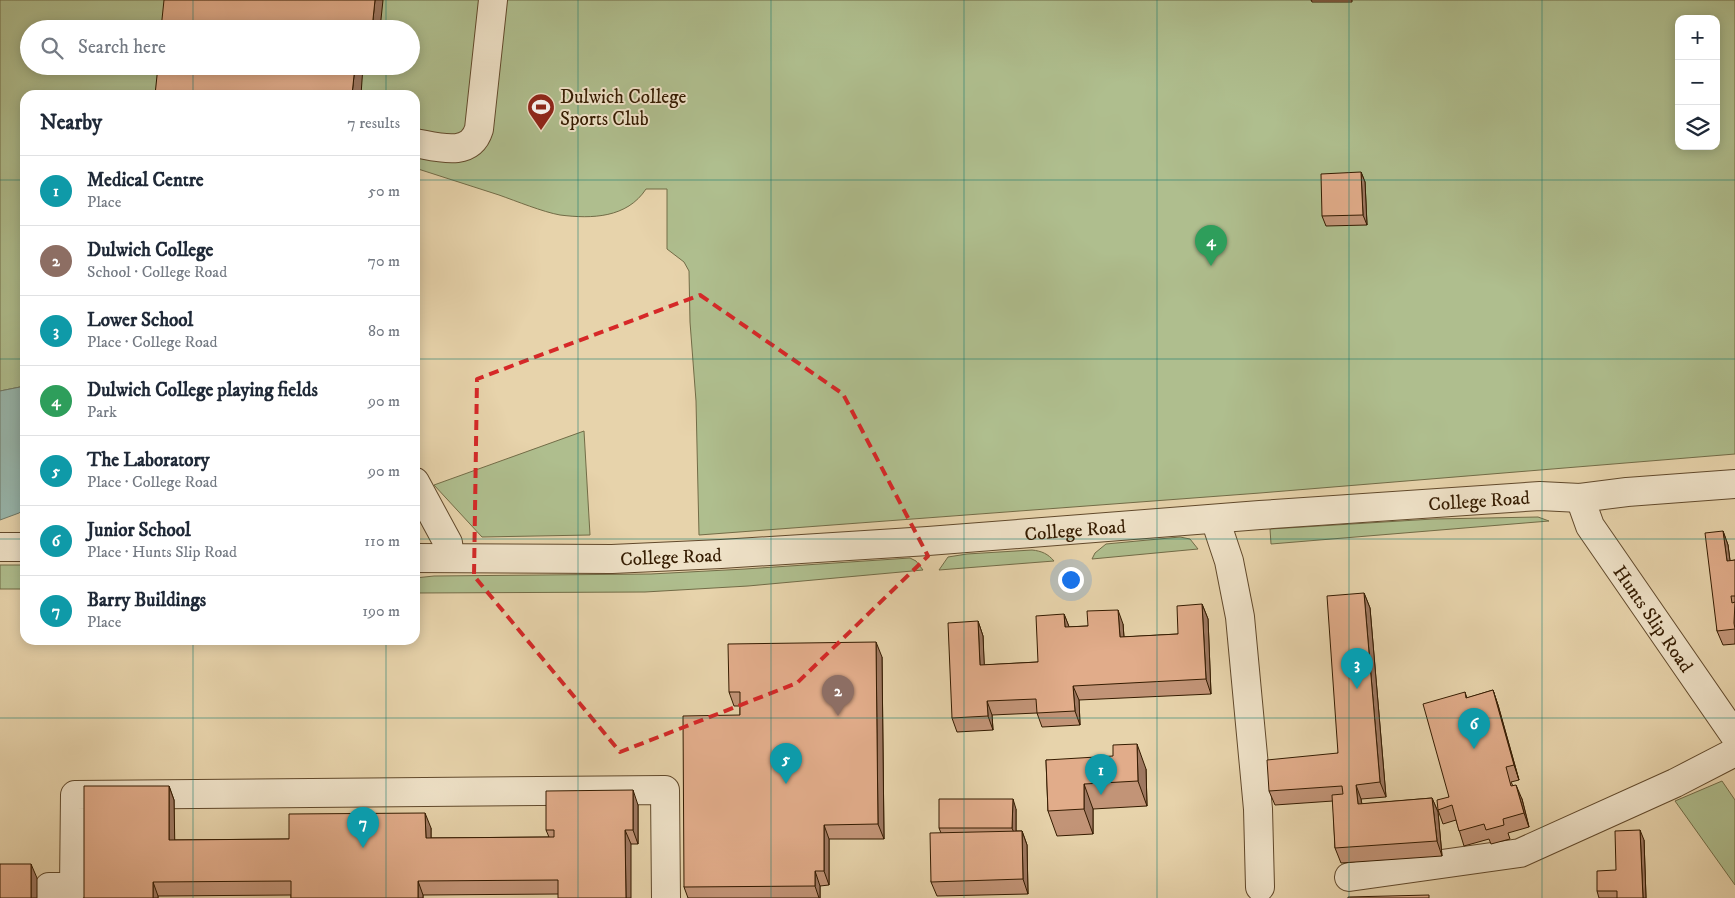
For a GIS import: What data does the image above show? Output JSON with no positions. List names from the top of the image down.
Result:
{
  "streets": {
    "street": ["College Road", "Hunts Slip Road"]
  },
  "crossings": [
    ["College Road", "Hunts Slip Road"]
  ],
  "places": {
    "sports": ["Dulwich College Sports Club"]
  },
  "page": {
    "map_buttons": ["+", "−"],
    "search": "Search here",
    "heading": ["Nearby", "7 results"],
    "list": [
      {
        "mark": "1",
        "name": "Medical Centre",
        "note": "Place",
        "value": "50 m"
      },
      {
        "mark": "2",
        "name": "Dulwich College",
        "note": "School · College Road",
        "value": "70 m"
      },
      {
        "mark": "3",
        "name": "Lower School",
        "note": "Place · College Road",
        "value": "80 m"
      },
      {
        "mark": "4",
        "name": "Dulwich College playing fields",
        "note": "Park",
        "value": "90 m"
      },
      {
        "mark": "5",
        "name": "The Laboratory",
        "note": "Place · College Road",
        "value": "90 m"
      },
      {
        "mark": "6",
        "name": "Junior School",
        "note": "Place · Hunts Slip Road",
        "value": "110 m"
      },
      {
        "mark": "7",
        "name": "Barry Buildings",
        "note": "Place",
        "value": "190 m"
      }
    ],
    "pins": [
      "4",
      "3",
      "2",
      "6",
      "5",
      "1",
      "7"
    ]
  }
}
